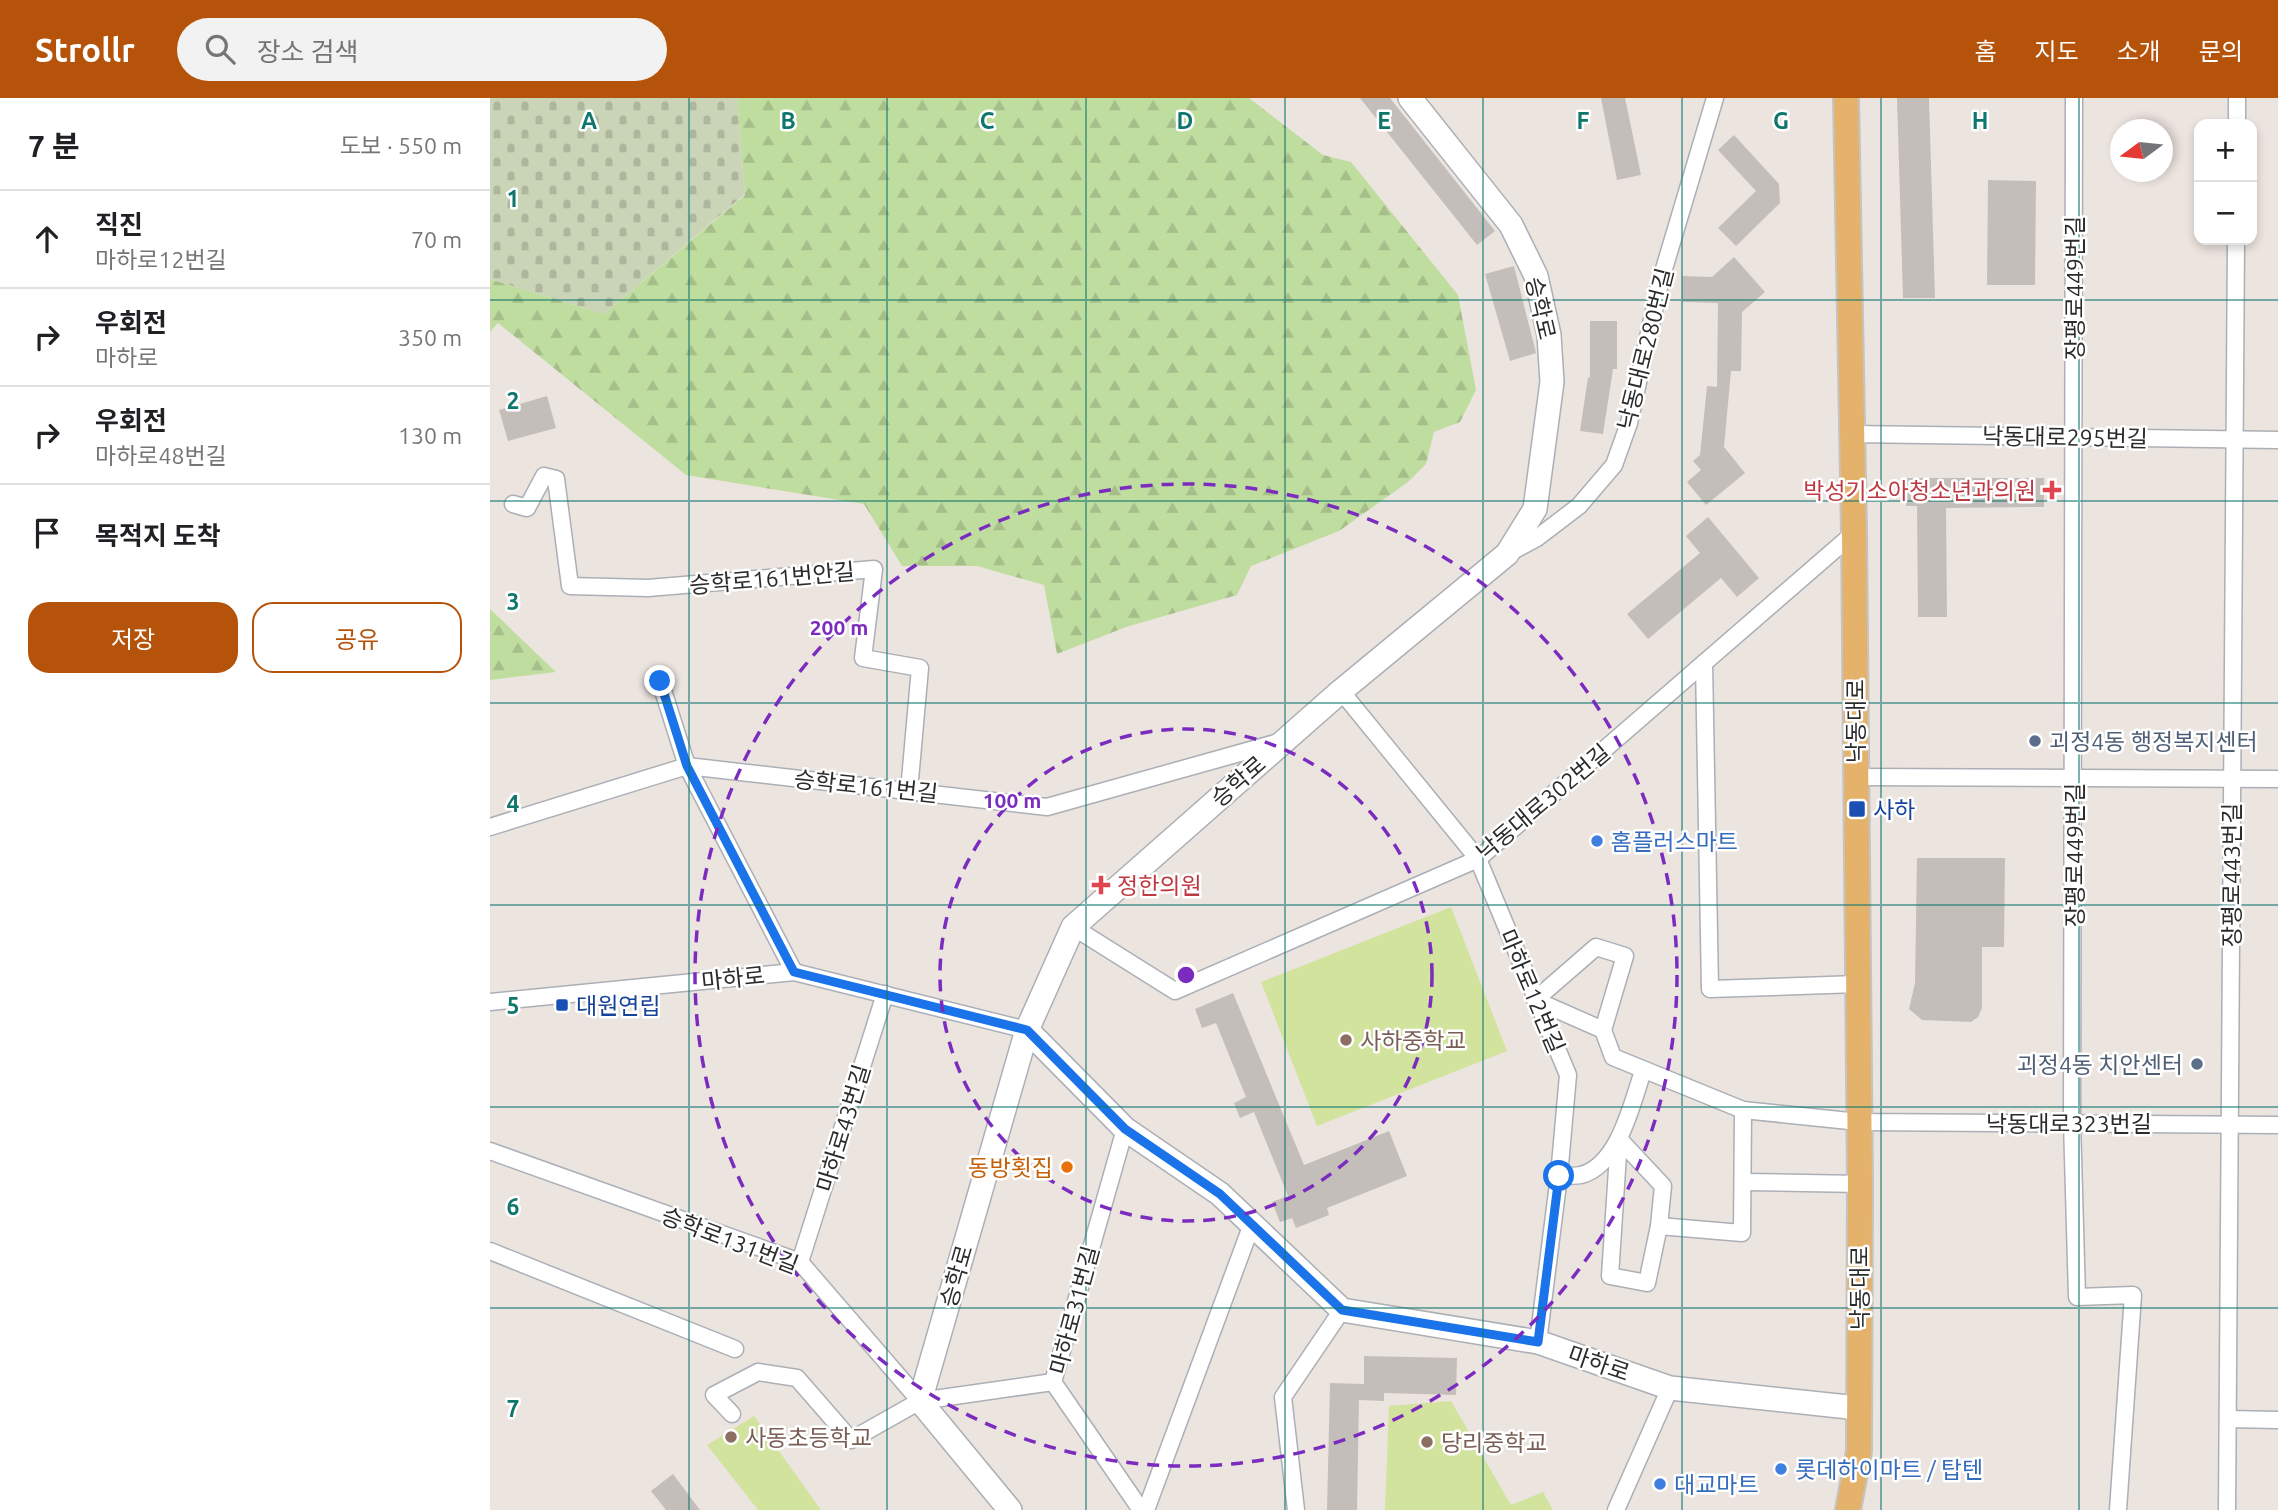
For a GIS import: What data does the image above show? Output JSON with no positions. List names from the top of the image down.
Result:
{
  "streets": {
    "main road": ["낙동대로"],
    "street": [
      "장평로449번길",
      "승학로",
      "낙동대로280번길",
      "낙동대로295번길",
      "승학로161번안길",
      "승학로161번길",
      "낙동대로302번길",
      "장평로443번길",
      "마하로",
      "마하로12번길",
      "낙동대로323번길",
      "마하로43번길",
      "승학로131번길",
      "마하로31번길"
    ]
  },
  "crossings": [
    ["장평로449번길", "낙동대로295번길"],
    ["장평로449번길", "낙동대로323번길"],
    ["승학로", "낙동대로280번길"],
    ["승학로", "승학로161번길"],
    ["승학로", "낙동대로302번길"],
    ["승학로", "마하로"],
    ["승학로", "마하로12번길"],
    ["승학로", "승학로131번길"],
    ["낙동대로295번길", "낙동대로"],
    ["낙동대로295번길", "장평로443번길"],
    ["승학로161번안길", "승학로161번길"],
    ["낙동대로", "낙동대로302번길"],
    ["낙동대로", "마하로"],
    ["낙동대로", "낙동대로323번길"],
    ["낙동대로302번길", "마하로12번길"],
    ["장평로443번길", "낙동대로323번길"],
    ["마하로", "마하로12번길"],
    ["마하로", "마하로43번길"],
    ["마하로43번길", "승학로131번길"]
  ],
  "places": {
    "health": ["박성기소아청소년과의원", "정한의원"],
    "other": [
      "괴정4동 행정복지센터",
      "홈플러스마트",
      "사하중학교",
      "괴정4동 치안센터",
      "동방횟집",
      "사동초등학교",
      "당리중학교",
      "롯데하이마트 / 탑텐",
      "대교마트"
    ],
    "transit": ["사하", "대원연립"]
  },
  "north": "left",
  "page": {
    "header": "Strollr",
    "search": "장소 검색",
    "nav": [
      "홈",
      "지도",
      "소개",
      "문의"
    ],
    "heading": ["7 분", "도보 · 550 m"],
    "map_buttons": ["+", "−"],
    "list": [
      ["직진", "마하로12번길", "70 m"],
      ["우회전", "마하로", "350 m"],
      ["우회전", "마하로48번길", "130 m"],
      "목적지 도착"
    ],
    "buttons": ["저장", "공유"]
  },
  "grid": {
    "columns": [
      "A",
      "B",
      "C",
      "D",
      "E",
      "F",
      "G",
      "H"
    ],
    "rows": [
      "1",
      "2",
      "3",
      "4",
      "5",
      "6",
      "7"
    ]
  },
  "rings": ["200 m", "100 m"]
}
